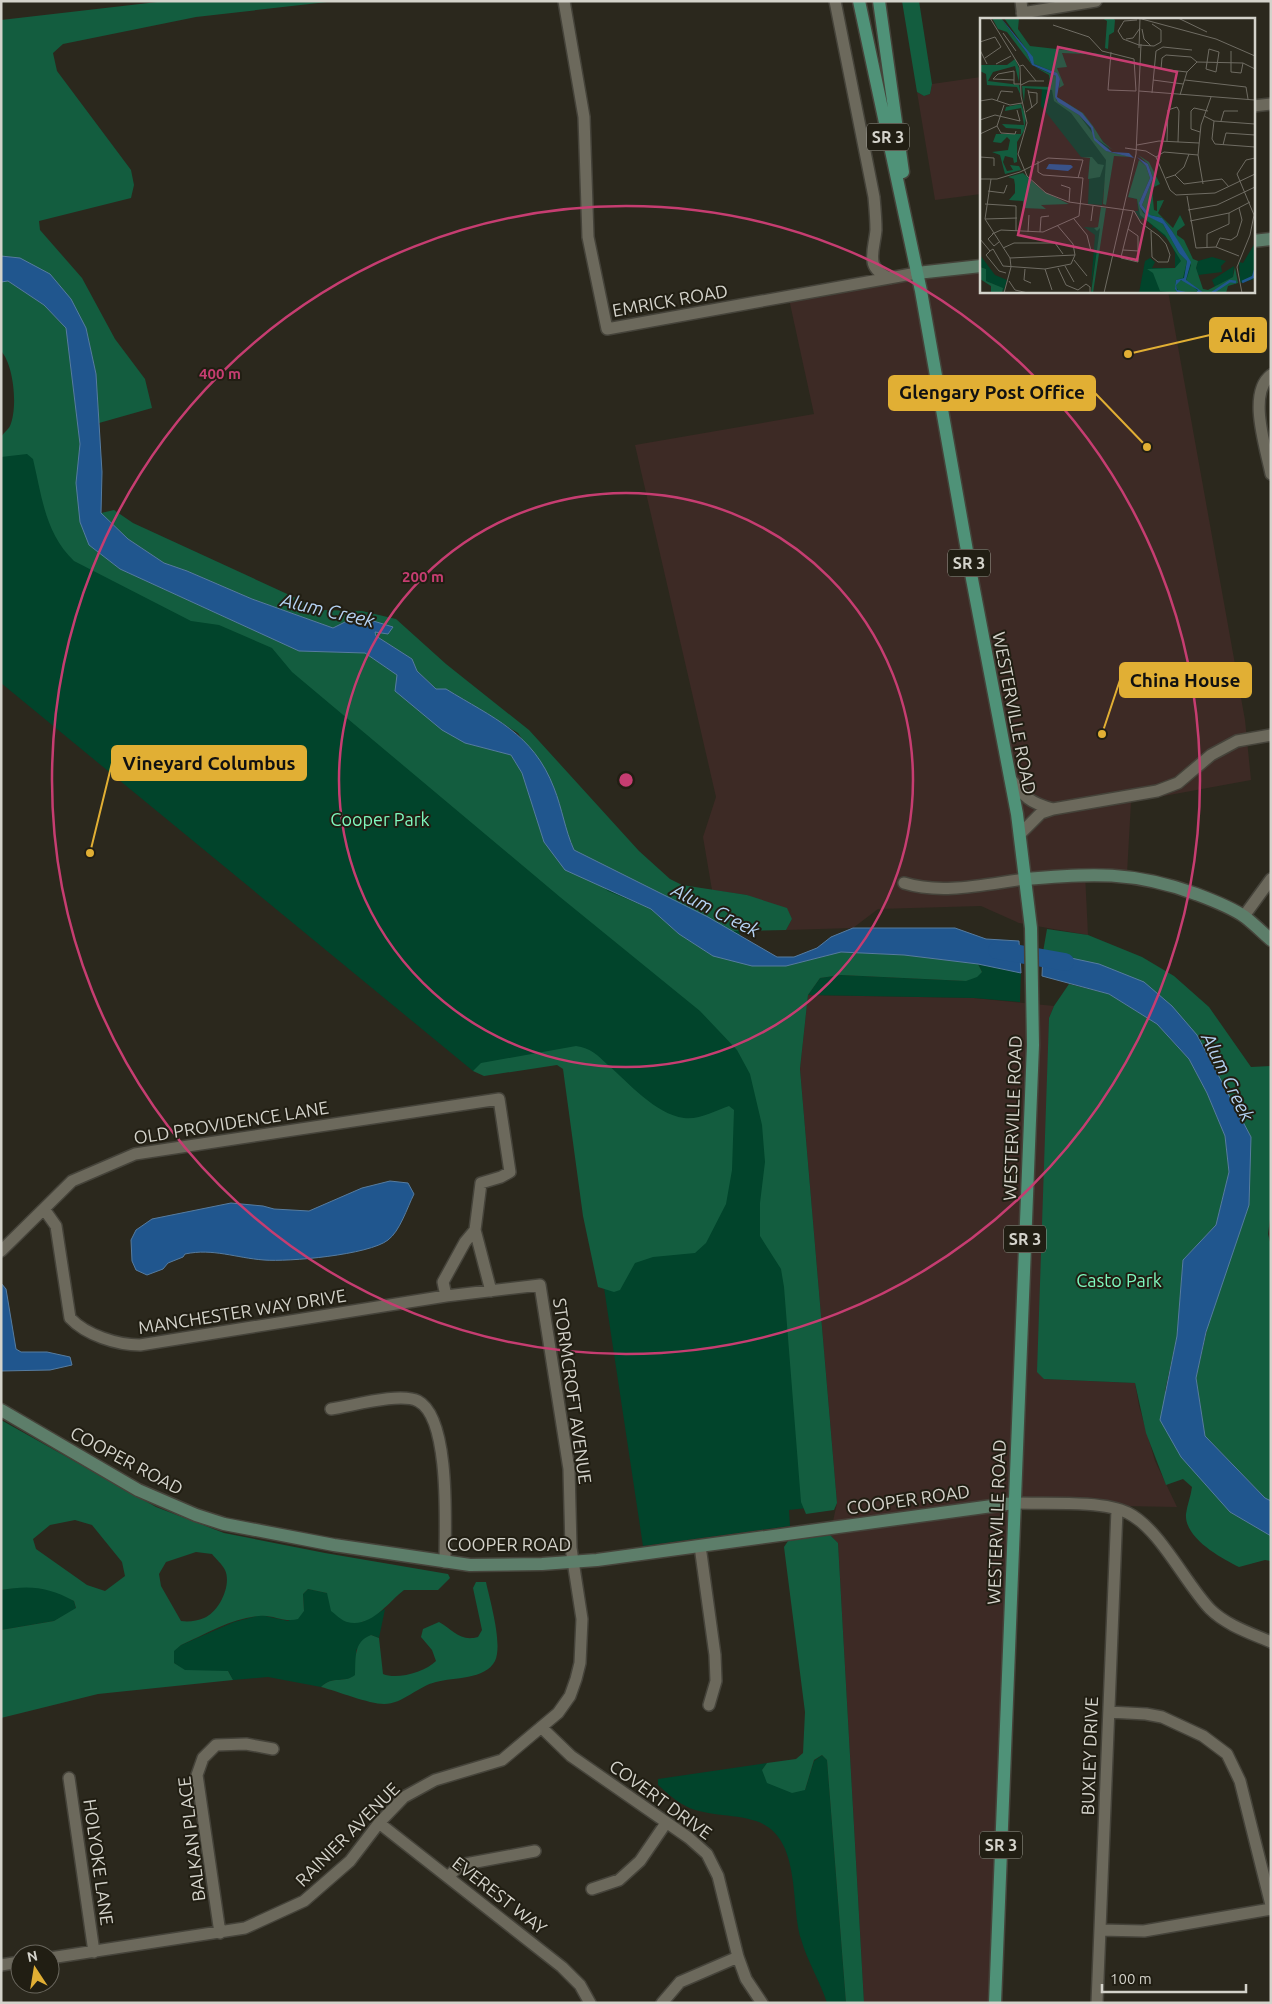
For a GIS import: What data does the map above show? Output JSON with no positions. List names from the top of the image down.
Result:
{
  "streets": {
    "main road": ["SR 3", "WESTERVILLE ROAD"],
    "street": [
      "EMRICK ROAD",
      "OLD PROVIDENCE LANE",
      "MANCHESTER WAY DRIVE",
      "STORMCROFT AVENUE",
      "COOPER ROAD",
      "BUXLEY DRIVE",
      "COVERT DRIVE",
      "RAINIER AVENUE",
      "BALKAN PLACE",
      "HOLYOKE LANE",
      "EVEREST WAY"
    ]
  },
  "crossings": [
    ["EMRICK ROAD", "WESTERVILLE ROAD"],
    ["WESTERVILLE ROAD", "COOPER ROAD"],
    ["OLD PROVIDENCE LANE", "MANCHESTER WAY DRIVE"],
    ["MANCHESTER WAY DRIVE", "STORMCROFT AVENUE"],
    ["STORMCROFT AVENUE", "COOPER ROAD"],
    ["STORMCROFT AVENUE", "RAINIER AVENUE"],
    ["COOPER ROAD", "RAINIER AVENUE"],
    ["COVERT DRIVE", "RAINIER AVENUE"],
    ["RAINIER AVENUE", "BALKAN PLACE"],
    ["RAINIER AVENUE", "HOLYOKE LANE"],
    ["RAINIER AVENUE", "EVEREST WAY"]
  ],
  "water": ["Alum Creek"],
  "parks": ["Cooper Park", "Casto Park"],
  "places": [
    "Aldi",
    "Glengary Post Office",
    "China House",
    "Vineyard Columbus"
  ],
  "scale_bar": "100 m",
  "north": "top",
  "rings": ["400 m", "200 m"]
}
